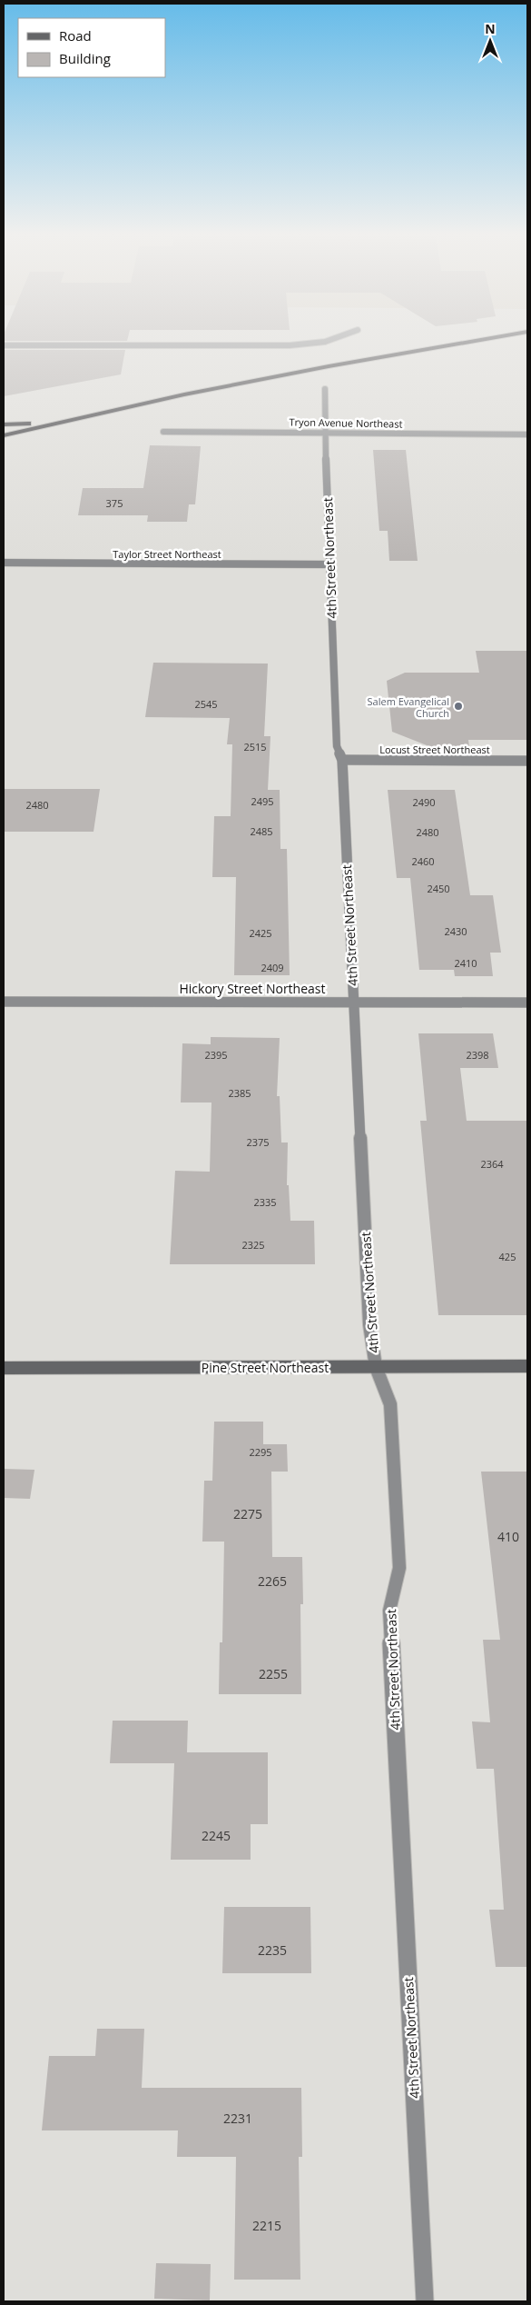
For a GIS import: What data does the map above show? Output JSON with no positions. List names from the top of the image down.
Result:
{
  "streets": {
    "main road": ["Pine Street Northeast"],
    "street": [
      "Tryon Avenue Northeast",
      "Taylor Street Northeast",
      "4th Street Northeast",
      "Locust Street Northeast",
      "Hickory Street Northeast"
    ]
  },
  "crossings": [
    ["Tryon Avenue Northeast", "4th Street Northeast"],
    ["Taylor Street Northeast", "4th Street Northeast"],
    ["4th Street Northeast", "Locust Street Northeast"],
    ["4th Street Northeast", "Hickory Street Northeast"],
    ["4th Street Northeast", "Pine Street Northeast"]
  ],
  "places": ["Salem Evangelical Church"],
  "house_numbers": [
    "375",
    "2545",
    "2515",
    "2495",
    "2490",
    "2480",
    "2485",
    "2480",
    "2460",
    "2450",
    "2430",
    "2425",
    "2410",
    "2409",
    "2395",
    "2398",
    "2385",
    "2375",
    "2364",
    "2335",
    "2325",
    "425",
    "2295",
    "2275",
    "410",
    "2265",
    "2255",
    "2245",
    "2235",
    "2231",
    "2215"
  ],
  "legend": ["Road", "Building"],
  "north": "top"
}
